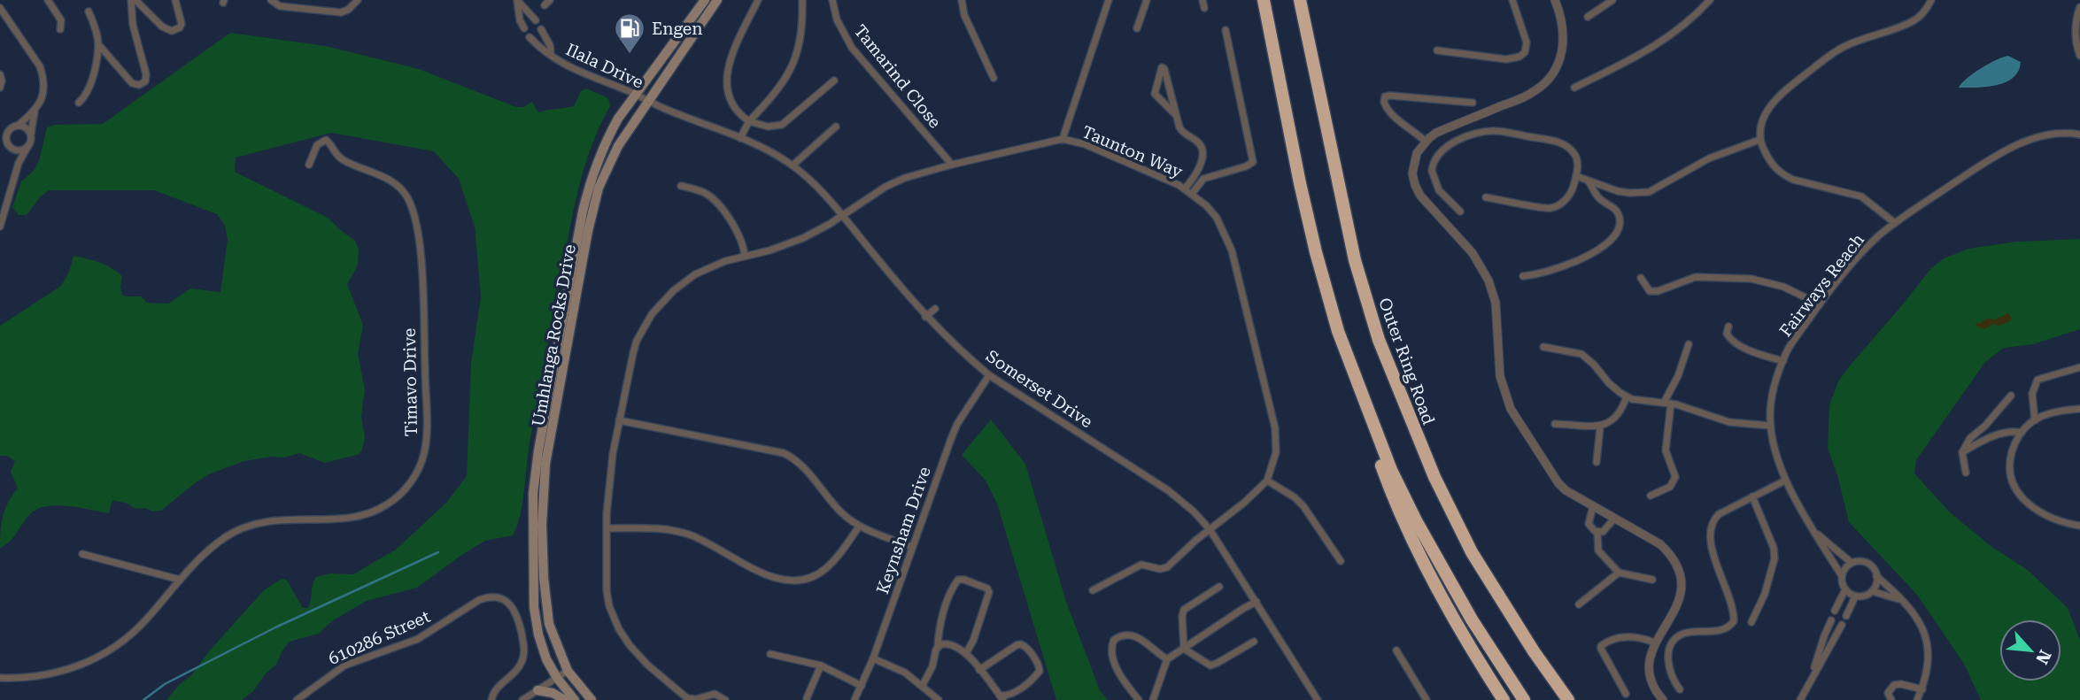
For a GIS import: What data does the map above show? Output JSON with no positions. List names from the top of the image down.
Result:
{
  "streets": {
    "highway": ["Outer Ring Road"],
    "main road": ["Umhlanga Rocks Drive"],
    "street": [
      "Ilala Drive",
      "Tamarind Close",
      "Taunton Way",
      "Fairways Reach",
      "Timavo Drive",
      "Somerset Drive",
      "Keynsham Drive",
      "610286 Street"
    ]
  },
  "crossings": [
    ["Ilala Drive", "Umhlanga Rocks Drive"],
    ["Ilala Drive", "Somerset Drive"],
    ["Tamarind Close", "Taunton Way"],
    ["Taunton Way", "Somerset Drive"],
    ["Umhlanga Rocks Drive", "Somerset Drive"],
    ["Somerset Drive", "Keynsham Drive"]
  ],
  "places": {
    "fuel station": ["Engen"]
  },
  "north": "bottom right"
}
